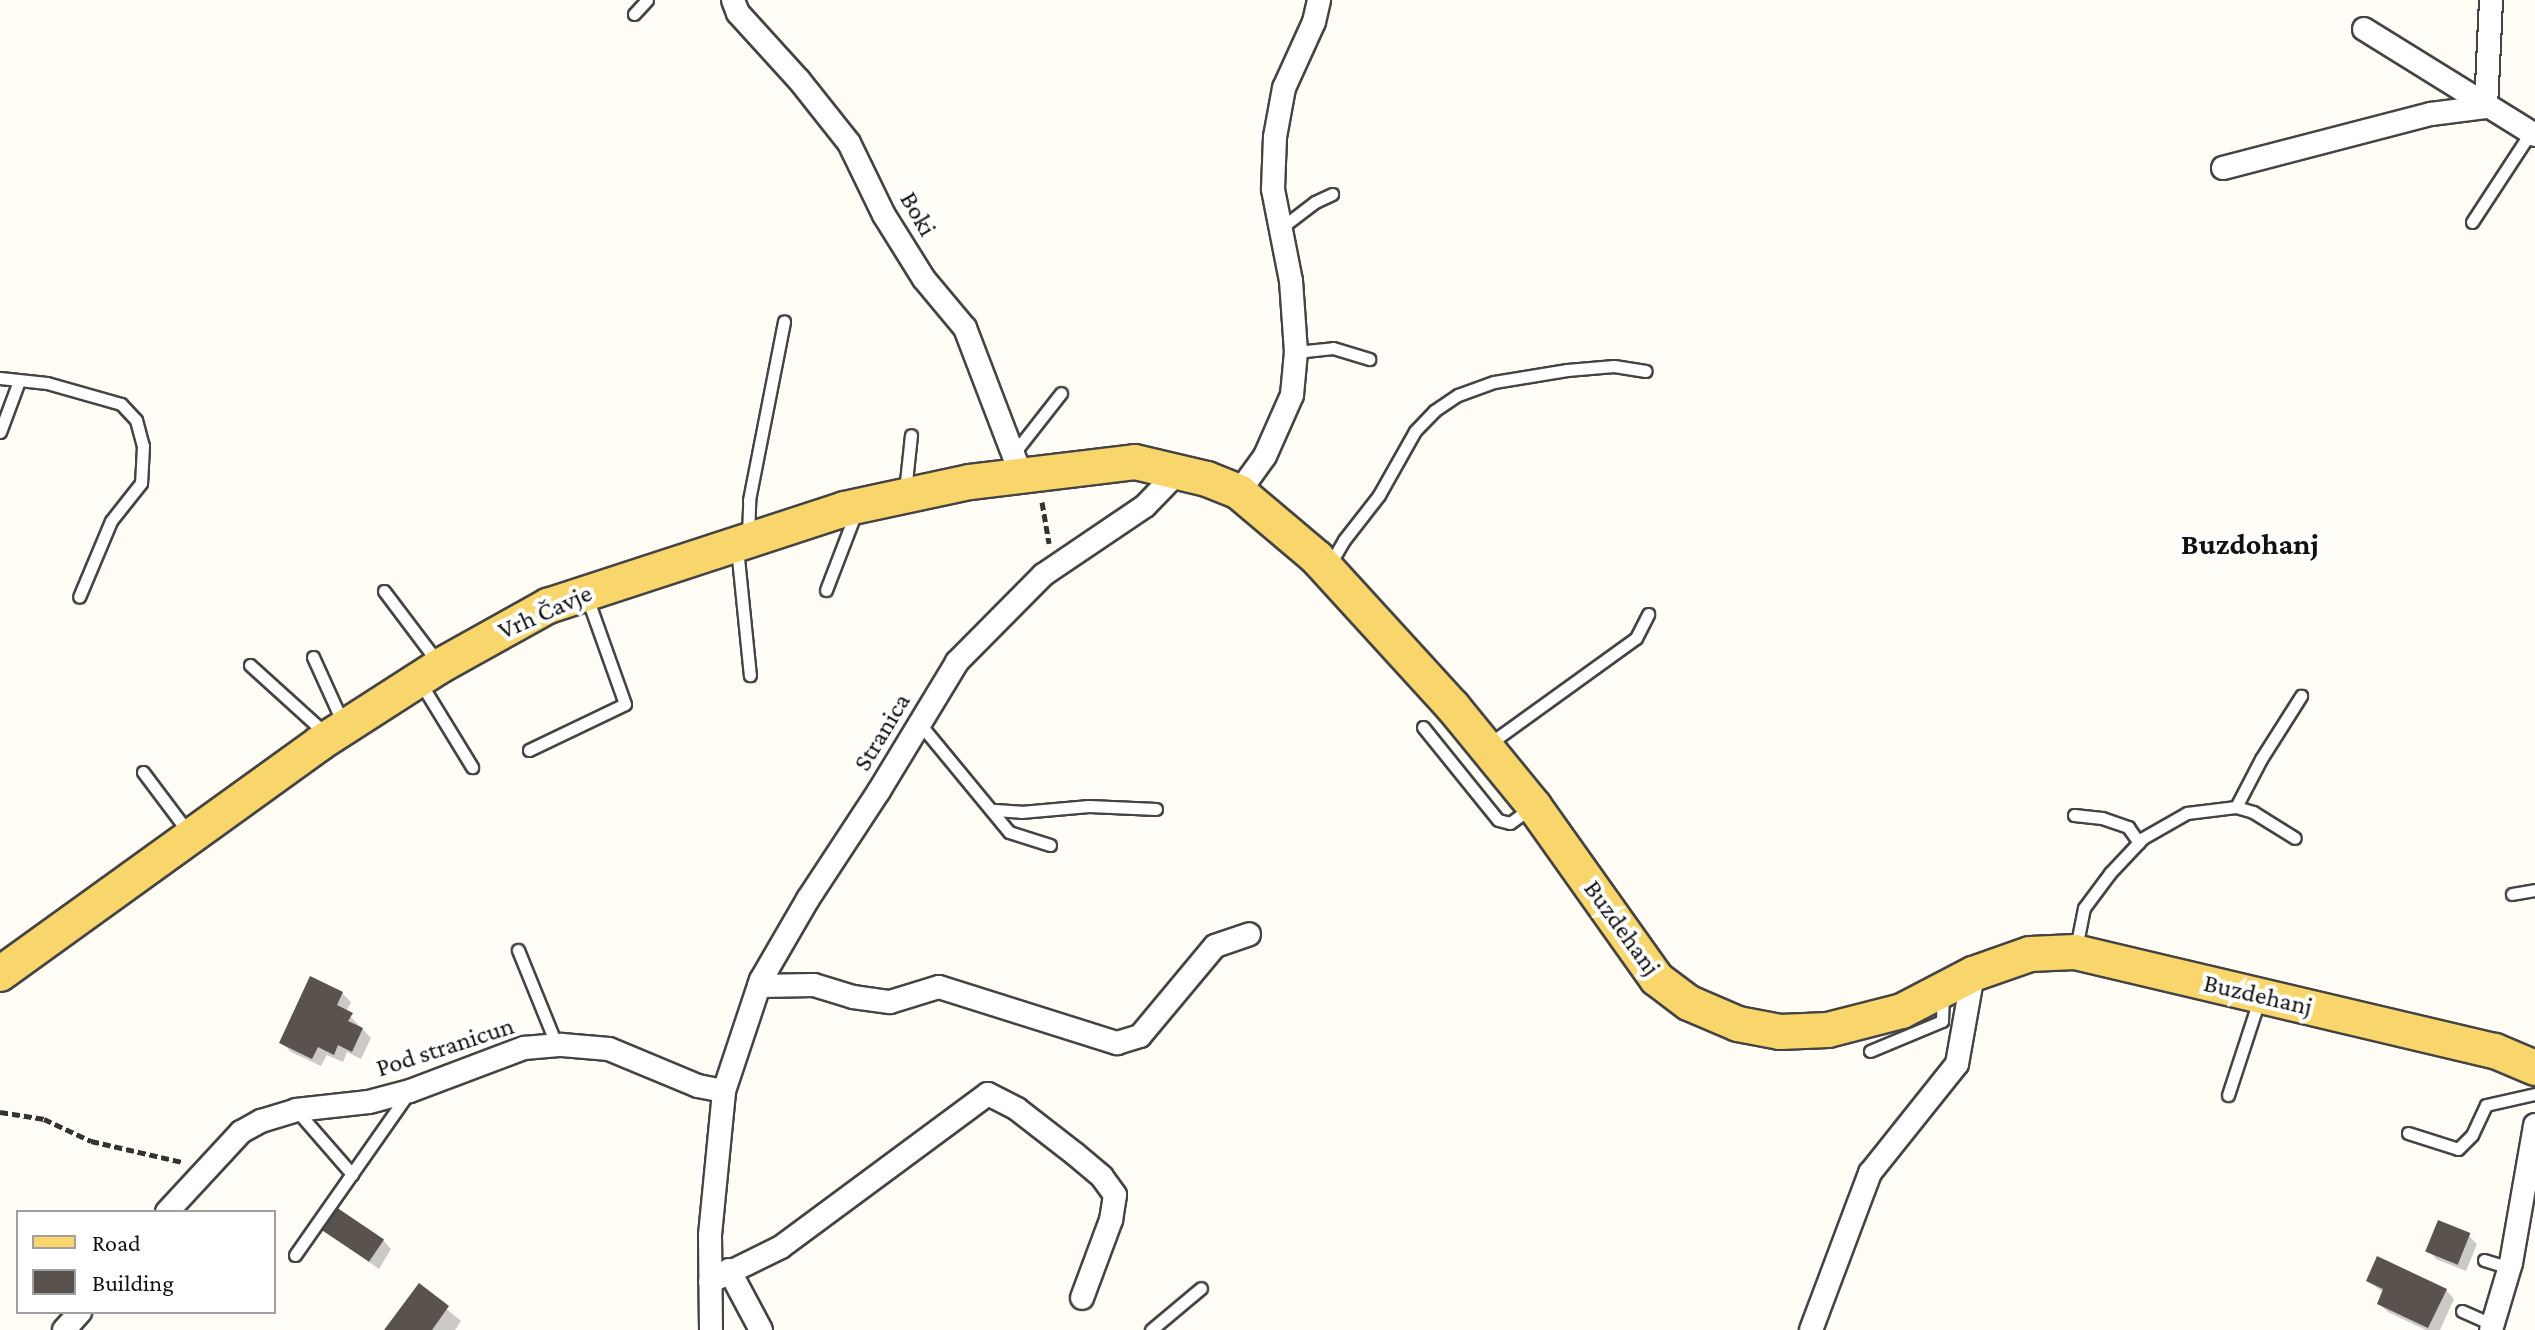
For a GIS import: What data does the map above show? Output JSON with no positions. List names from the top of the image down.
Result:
{
  "streets": {
    "main road": ["Vrh Čavje", "Buzdehanj"],
    "street": ["Boki", "Stranica", "Pod stranicun"]
  },
  "crossings": [
    ["Boki", "Vrh Čavje"],
    ["Vrh Čavje", "Stranica"],
    ["Vrh Čavje", "Buzdehanj"],
    ["Stranica", "Buzdehanj"],
    ["Stranica", "Pod stranicun"]
  ],
  "districts": ["Buzdohanj"],
  "legend": ["Road", "Building"]
}
